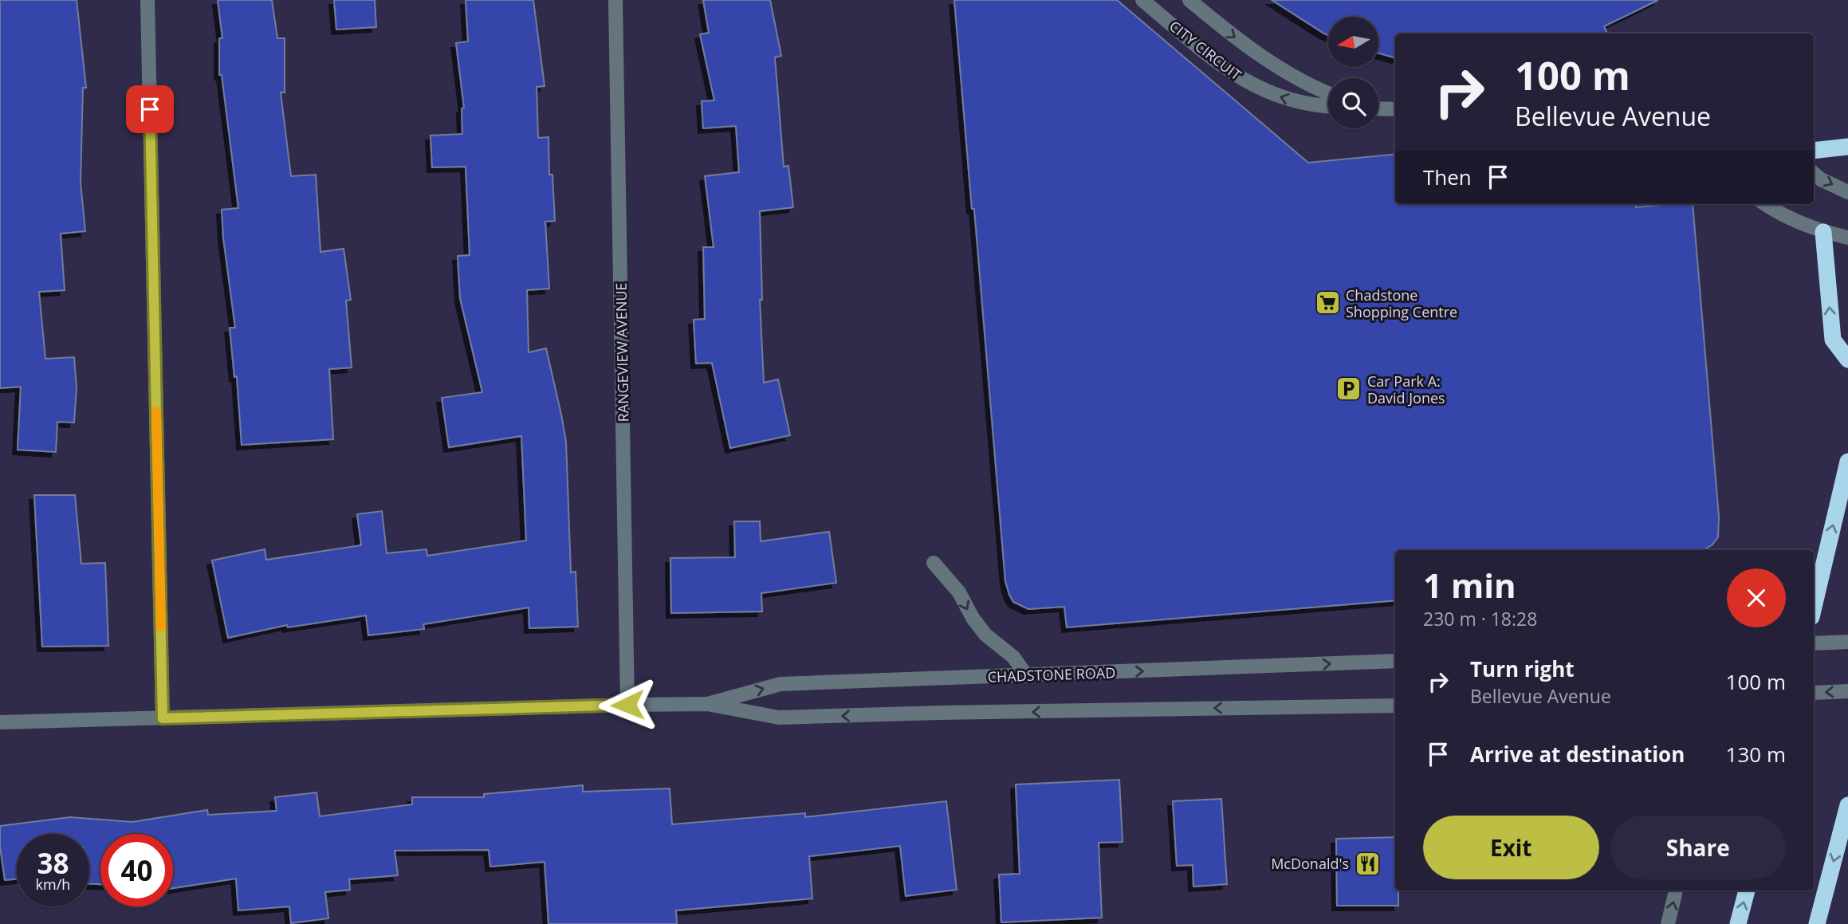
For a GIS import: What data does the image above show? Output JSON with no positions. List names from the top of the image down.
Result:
{
  "streets": {
    "street": ["CITY CIRCUIT", "RANGEVIEW AVENUE", "CHADSTONE ROAD"]
  },
  "crossings": [
    ["RANGEVIEW AVENUE", "CHADSTONE ROAD"]
  ],
  "places": {
    "supermarket": ["Chadstone Shopping Centre"],
    "parking": ["Car Park A: David Jones"],
    "restaurant": ["McDonald's"]
  },
  "north": "left",
  "page": {
    "turn": ["100 m", "Bellevue Avenue"],
    "then": "Then",
    "heading": ["1 min", "230 m · 18:28"],
    "list": [
      {
        "name": "Turn right",
        "note": "Bellevue Avenue",
        "value": "100 m"
      },
      {
        "name": "Arrive at destination",
        "value": "130 m"
      }
    ],
    "buttons": ["Exit", "Share"],
    "speed": "38 km/h",
    "limit": "40"
  }
}
